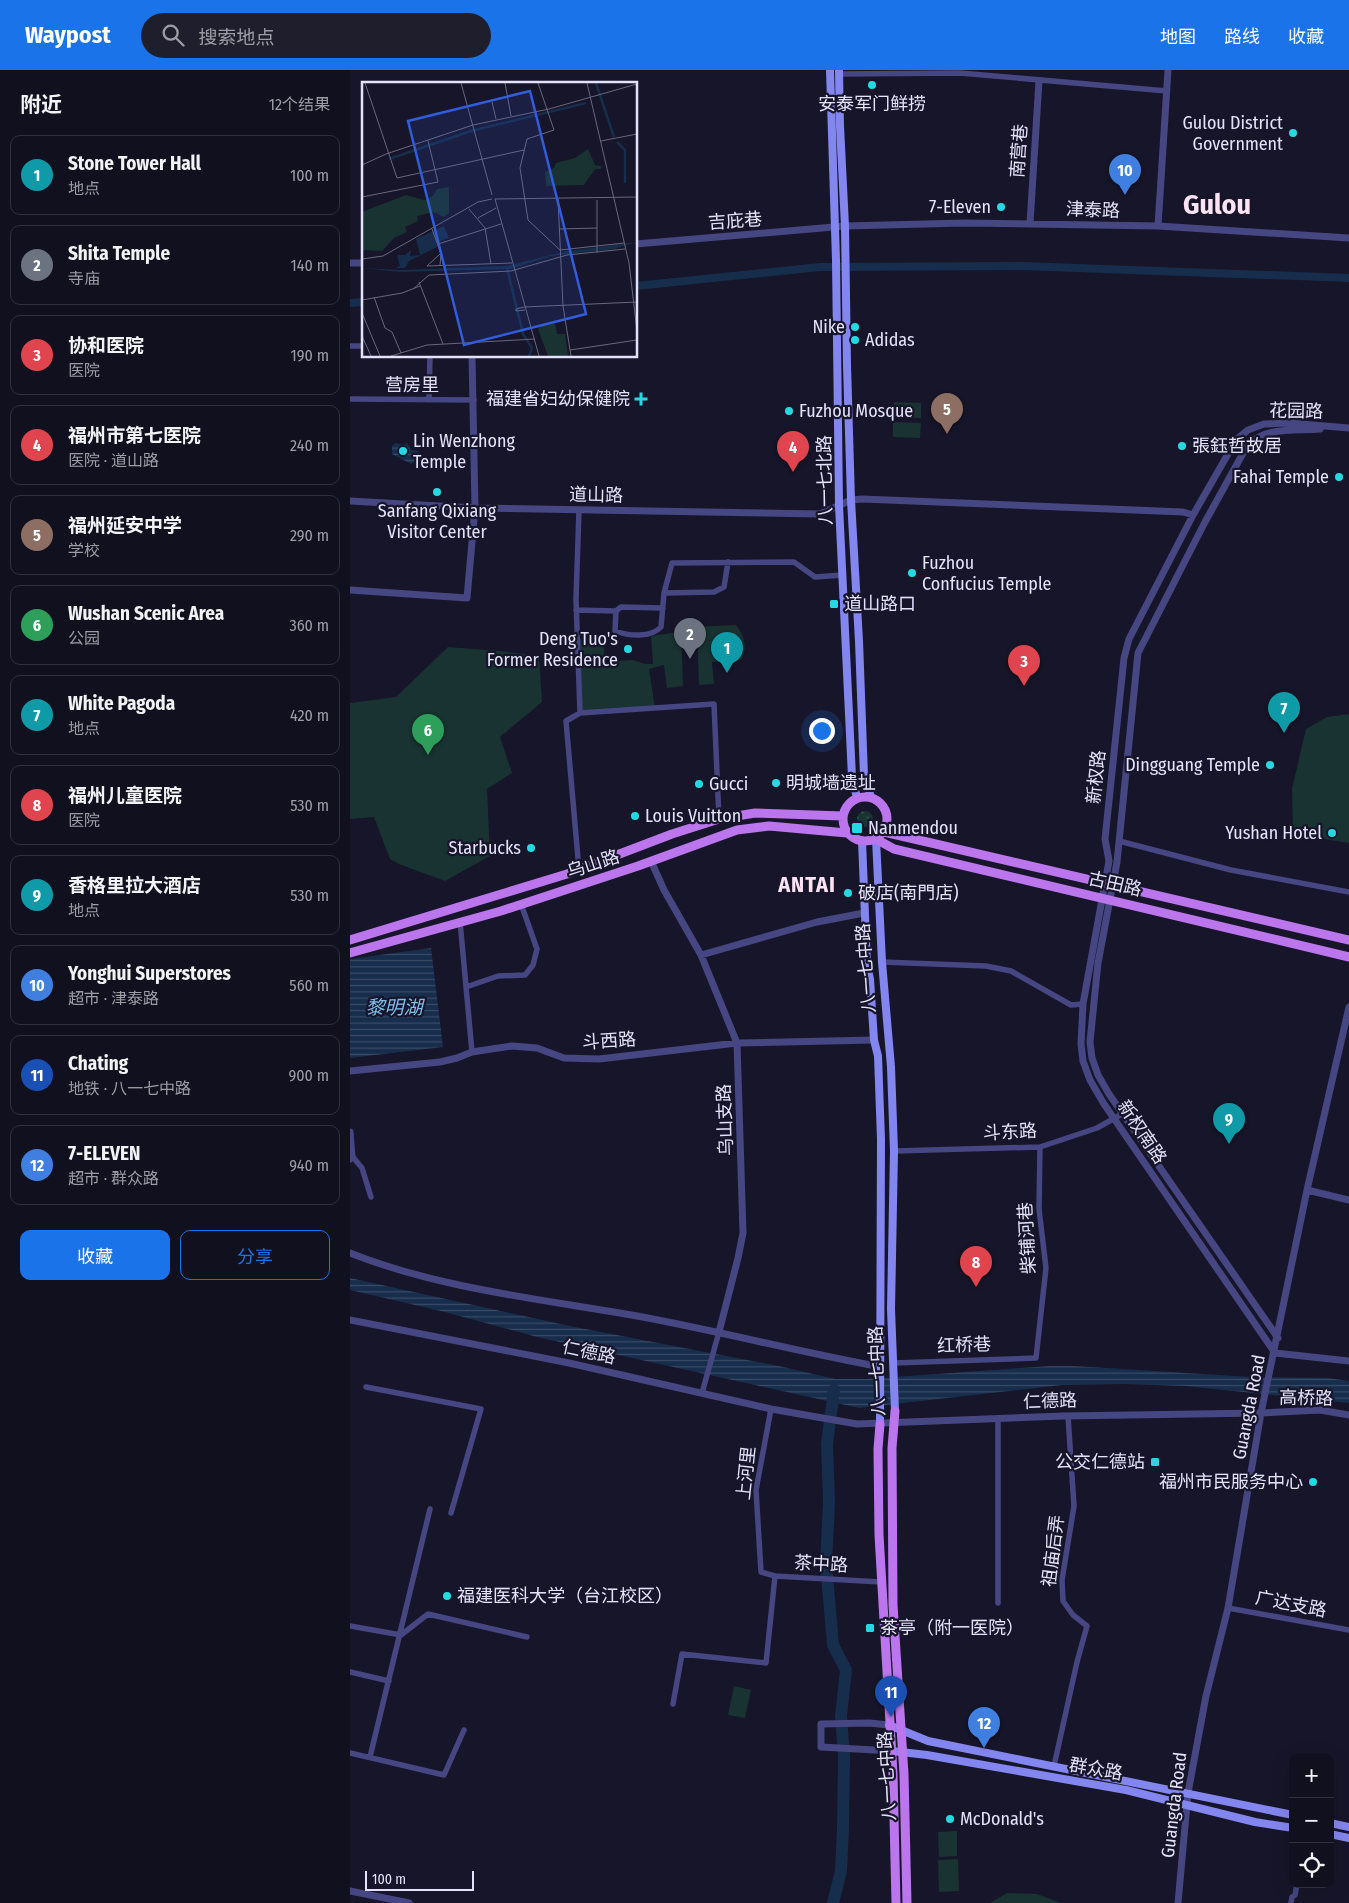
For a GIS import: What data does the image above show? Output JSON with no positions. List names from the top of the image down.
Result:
{
  "streets": {
    "main road": [
      "八一七北路",
      "乌山路",
      "古田路",
      "八一七中路",
      "群众路"
    ],
    "street": [
      "南营巷",
      "津泰路",
      "吉庇巷",
      "营房里",
      "花园路",
      "道山路",
      "新权路",
      "斗西路",
      "乌山支路",
      "斗东路",
      "新权南路",
      "柴铺河巷",
      "红桥巷",
      "仁德路",
      "高桥路",
      "Guangda Road",
      "上河里",
      "祖庙后弄",
      "茶中路",
      "广达支路"
    ]
  },
  "crossings": [
    ["南营巷", "津泰路"],
    ["津泰路", "吉庇巷"],
    ["津泰路", "八一七北路"],
    ["吉庇巷", "八一七北路"],
    ["花园路", "新权路"],
    ["八一七北路", "道山路"],
    ["八一七北路", "乌山路"],
    ["八一七北路", "古田路"],
    ["八一七北路", "八一七中路"],
    ["新权路", "古田路"],
    ["新权路", "新权南路"],
    ["乌山路", "古田路"],
    ["乌山路", "八一七中路"],
    ["乌山路", "乌山支路"],
    ["古田路", "八一七中路"],
    ["古田路", "新权南路"],
    ["八一七中路", "斗西路"],
    ["八一七中路", "斗东路"],
    ["八一七中路", "红桥巷"],
    ["八一七中路", "仁德路"],
    ["八一七中路", "茶中路"],
    ["八一七中路", "群众路"],
    ["斗西路", "乌山支路"],
    ["乌山支路", "仁德路"],
    ["斗东路", "新权南路"],
    ["斗东路", "柴铺河巷"],
    ["新权南路", "Guangda Road"],
    ["柴铺河巷", "红桥巷"],
    ["仁德路", "高桥路"],
    ["仁德路", "Guangda Road"],
    ["仁德路", "上河里"],
    ["仁德路", "祖庙后弄"],
    ["高桥路", "Guangda Road"],
    ["Guangda Road", "广达支路"],
    ["Guangda Road", "群众路"],
    ["上河里", "茶中路"]
  ],
  "districts": ["Gulou", "ANTAI"],
  "water": ["黎明湖"],
  "places": {
    "other": [
      "安泰军门鲜捞",
      "Gulou District Government",
      "7-Eleven",
      "Nike",
      "Adidas",
      "Fuzhou Mosque",
      "張鈺哲故居",
      "Lin Wenzhong Temple",
      "Fahai Temple",
      "Sanfang Qixiang Visitor Center",
      "Fuzhou Confucius Temple",
      "Deng Tuo's Former Residence",
      "Dingguang Temple",
      "明城墙遗址",
      "Gucci",
      "Louis Vuitton",
      "Yushan Hotel",
      "Starbucks",
      "破店(南門店)",
      "福州市民服务中心",
      "福建医科大学（台江校区）",
      "McDonald's"
    ],
    "health": ["福建省妇幼保健院"],
    "transit": [
      "道山路口",
      "Nanmendou",
      "公交仁德站",
      "茶亭（附一医院）"
    ]
  },
  "scale_bar": "100 m",
  "page": {
    "header": "Waypost",
    "search": "搜索地点",
    "nav": ["地图", "路线", "收藏"],
    "heading": ["附近", "12个结果"],
    "list": [
      {
        "mark": "1",
        "name": "Stone Tower Hall",
        "note": "地点",
        "value": "100 m"
      },
      {
        "mark": "2",
        "name": "Shita Temple",
        "note": "寺庙",
        "value": "140 m"
      },
      {
        "mark": "3",
        "name": "协和医院",
        "note": "医院",
        "value": "190 m"
      },
      {
        "mark": "4",
        "name": "福州市第七医院",
        "note": "医院 · 道山路",
        "value": "240 m"
      },
      {
        "mark": "5",
        "name": "福州延安中学",
        "note": "学校",
        "value": "290 m"
      },
      {
        "mark": "6",
        "name": "Wushan Scenic Area",
        "note": "公园",
        "value": "360 m"
      },
      {
        "mark": "7",
        "name": "White Pagoda",
        "note": "地点",
        "value": "420 m"
      },
      {
        "mark": "8",
        "name": "福州儿童医院",
        "note": "医院",
        "value": "530 m"
      },
      {
        "mark": "9",
        "name": "香格里拉大酒店",
        "note": "地点",
        "value": "530 m"
      },
      {
        "mark": "10",
        "name": "Yonghui Superstores",
        "note": "超市 · 津泰路",
        "value": "560 m"
      },
      {
        "mark": "11",
        "name": "Chating",
        "note": "地铁 · 八一七中路",
        "value": "900 m"
      },
      {
        "mark": "12",
        "name": "7-ELEVEN",
        "note": "超市 · 群众路",
        "value": "940 m"
      }
    ],
    "pins": [
      "10",
      "5",
      "4",
      "2",
      "1",
      "3",
      "7",
      "6",
      "9",
      "8",
      "11",
      "12"
    ],
    "buttons": ["收藏", "分享"],
    "map_buttons": ["+", "−"],
    "scale": "100 m"
  }
}
